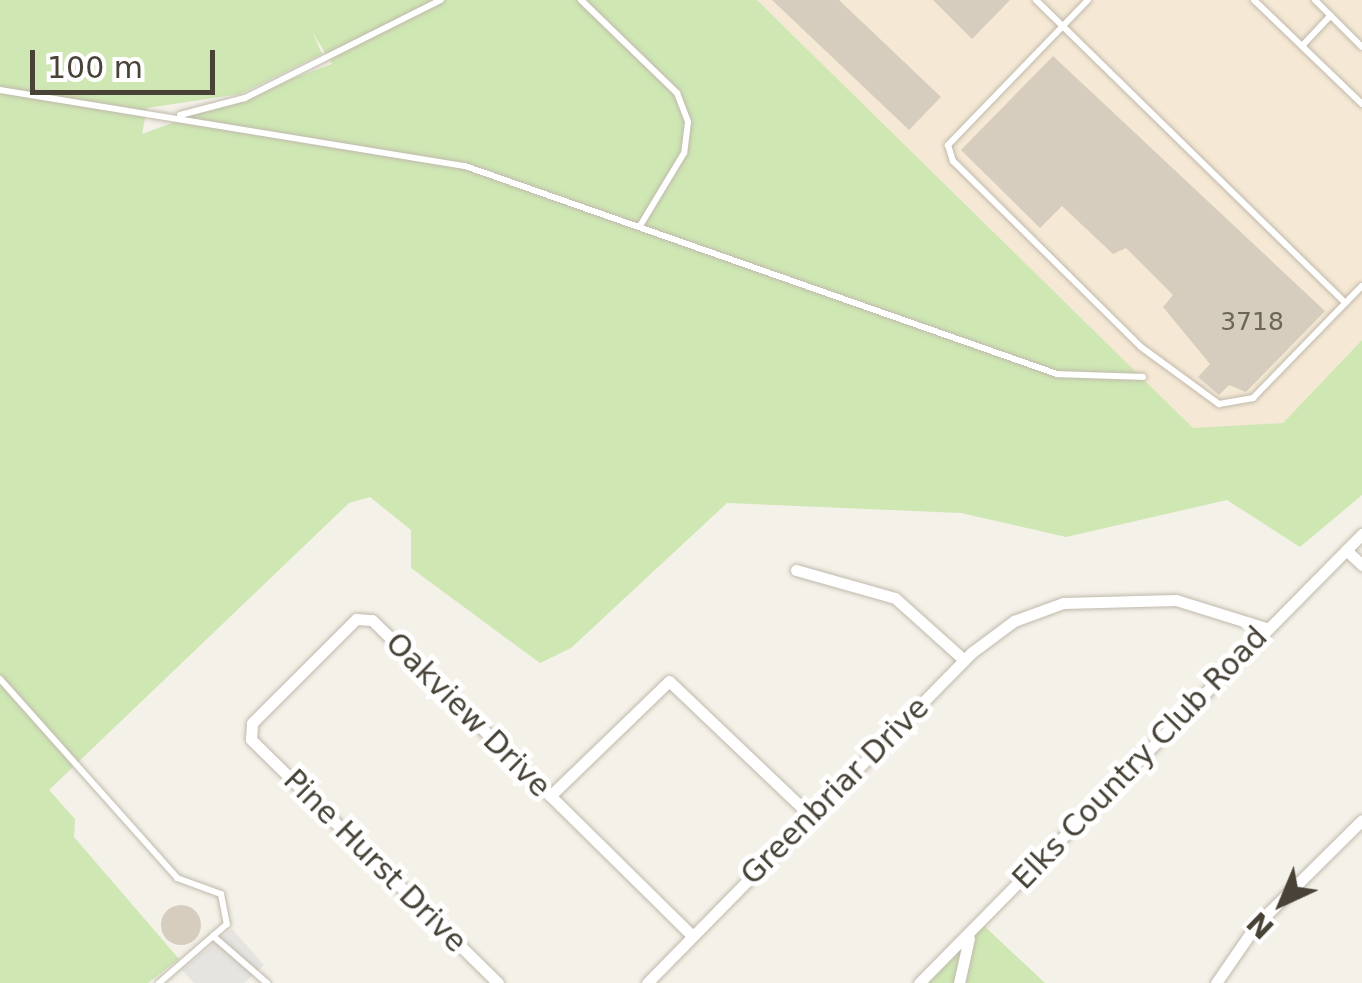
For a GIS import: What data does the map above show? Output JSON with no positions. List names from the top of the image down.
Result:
{
  "streets": {
    "street": [
      "Oakview Drive",
      "Elks Country Club Road",
      "Greenbriar Drive",
      "Pine Hurst Drive"
    ]
  },
  "crossings": [
    ["Oakview Drive", "Greenbriar Drive"],
    ["Oakview Drive", "Pine Hurst Drive"],
    ["Elks Country Club Road", "Greenbriar Drive"]
  ],
  "house_numbers": ["3718"],
  "scale_bar": "100 m",
  "north": "bottom left"
}
